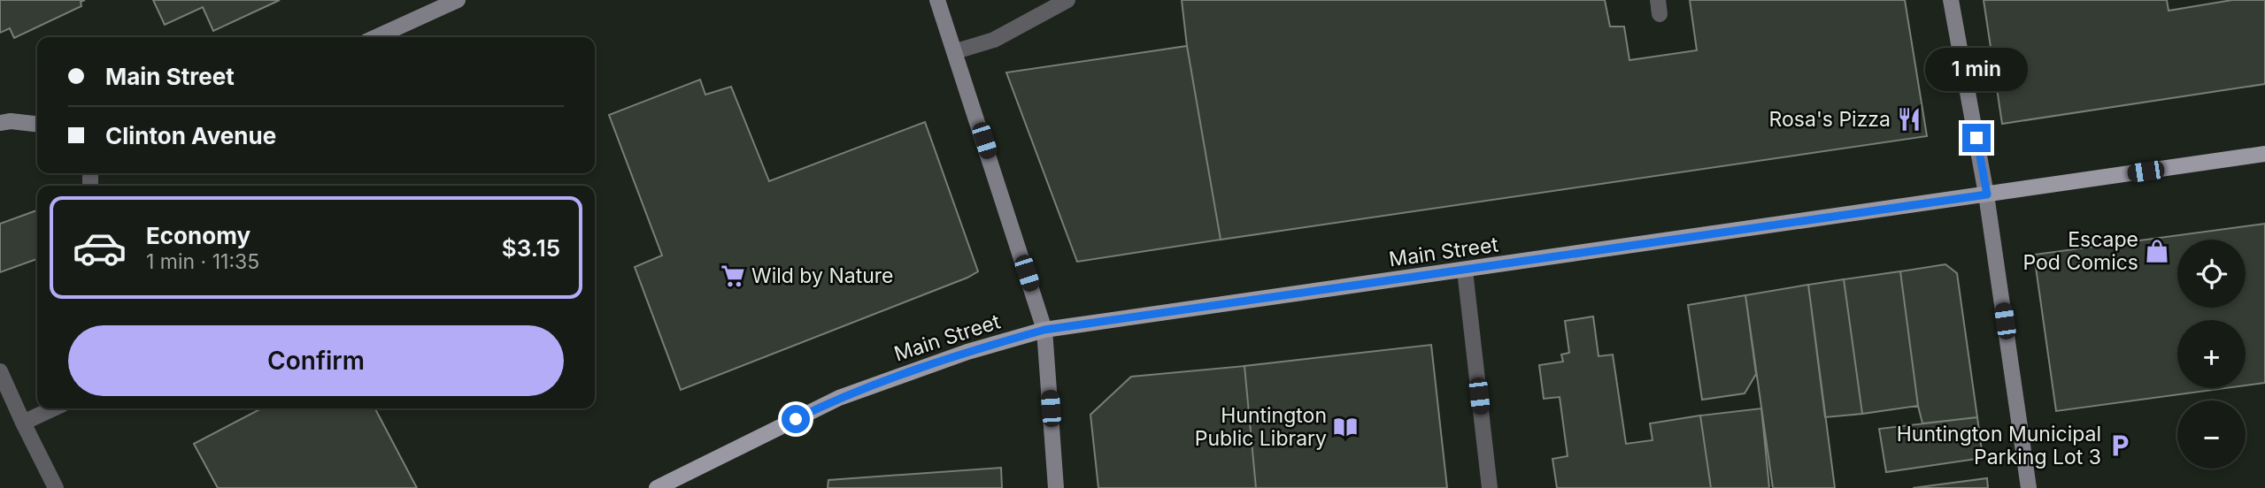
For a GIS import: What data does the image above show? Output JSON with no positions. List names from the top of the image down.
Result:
{
  "streets": {
    "main road": ["Main Street"]
  },
  "places": {
    "restaurant": ["Rosa's Pizza"],
    "shop": ["Escape Pod Comics"],
    "supermarket": ["Wild by Nature"],
    "library": ["Huntington Public Library"],
    "parking": ["Huntington Municipal Parking Lot 3"]
  },
  "page": {
    "banner": ["Main Street", "Clinton Avenue"],
    "bubble": "1 min",
    "list": [
      {
        "name": "Economy",
        "note": "1 min · 11:35",
        "value": "$3.15"
      }
    ],
    "map_buttons": ["+", "−"],
    "buttons": "Confirm"
  }
}
